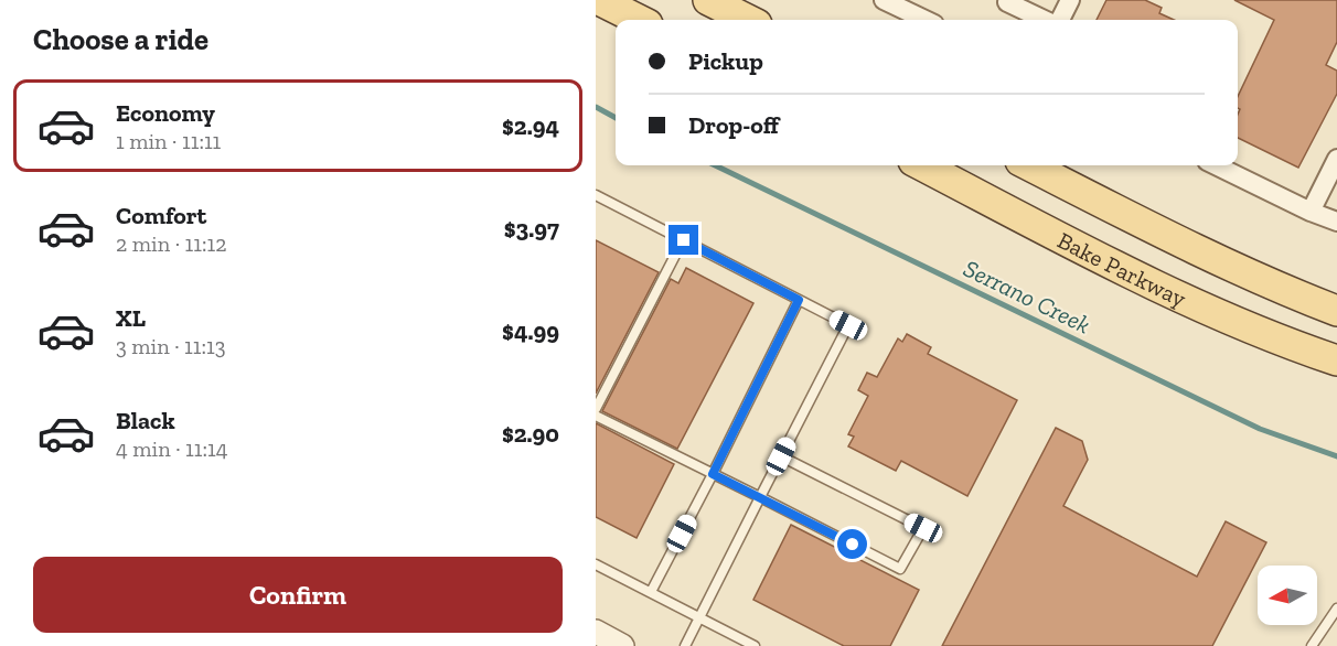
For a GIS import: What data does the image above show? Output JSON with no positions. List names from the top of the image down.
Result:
{
  "streets": {
    "main road": ["Bake Parkway"]
  },
  "water": ["Serrano Creek"],
  "north": "left",
  "page": {
    "heading": "Choose a ride",
    "banner": ["Pickup", "Drop-off"],
    "list": [
      {
        "name": "Economy",
        "note": "1 min · 11:11",
        "value": "$2.94"
      },
      {
        "name": "Comfort",
        "note": "2 min · 11:12",
        "value": "$3.97"
      },
      {
        "name": "XL",
        "note": "3 min · 11:13",
        "value": "$4.99"
      },
      {
        "name": "Black",
        "note": "4 min · 11:14",
        "value": "$2.90"
      }
    ],
    "buttons": "Confirm"
  }
}
